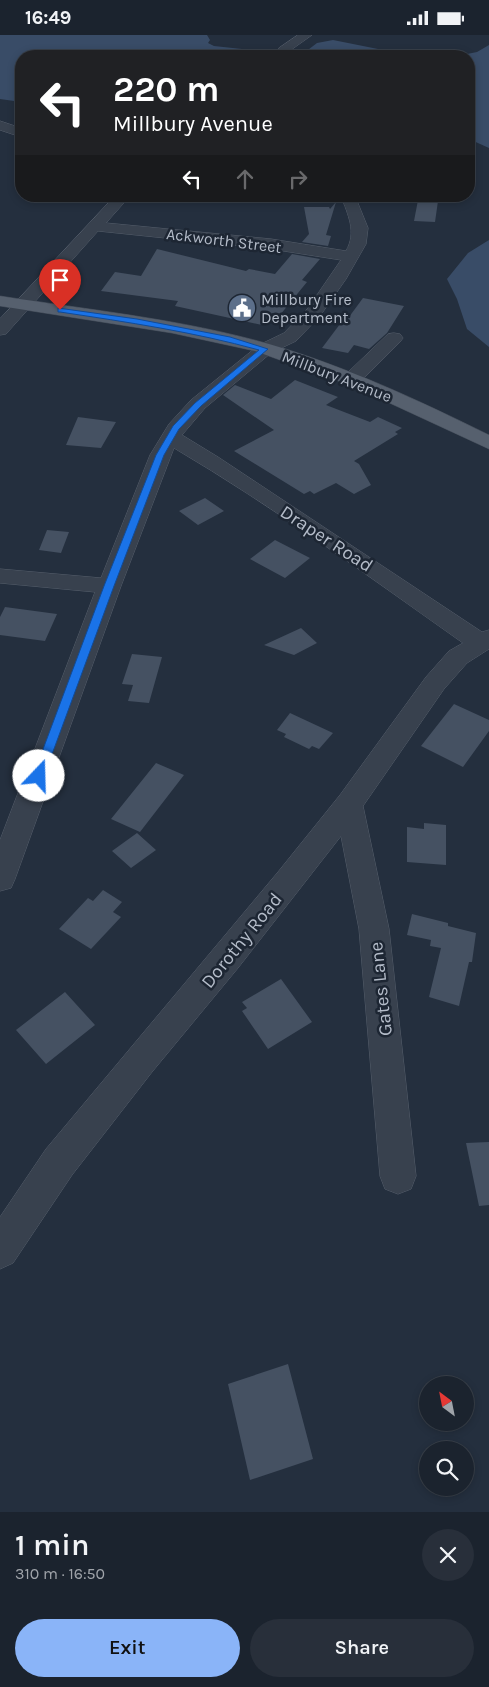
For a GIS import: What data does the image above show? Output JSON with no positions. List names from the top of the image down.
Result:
{
  "streets": {
    "main road": ["Millbury Avenue"],
    "street": [
      "Ackworth Street",
      "Draper Road",
      "Dorothy Road",
      "Gates Lane"
    ]
  },
  "crossings": [
    ["Draper Road", "Dorothy Road"],
    ["Dorothy Road", "Gates Lane"]
  ],
  "places": {
    "public building": ["Millbury Fire Department"]
  },
  "north": "top left",
  "page": {
    "status": "16:49",
    "turn": ["220 m", "Millbury Avenue"],
    "heading": ["1 min", "310 m · 16:50"],
    "buttons": ["Exit", "Share"]
  }
}
